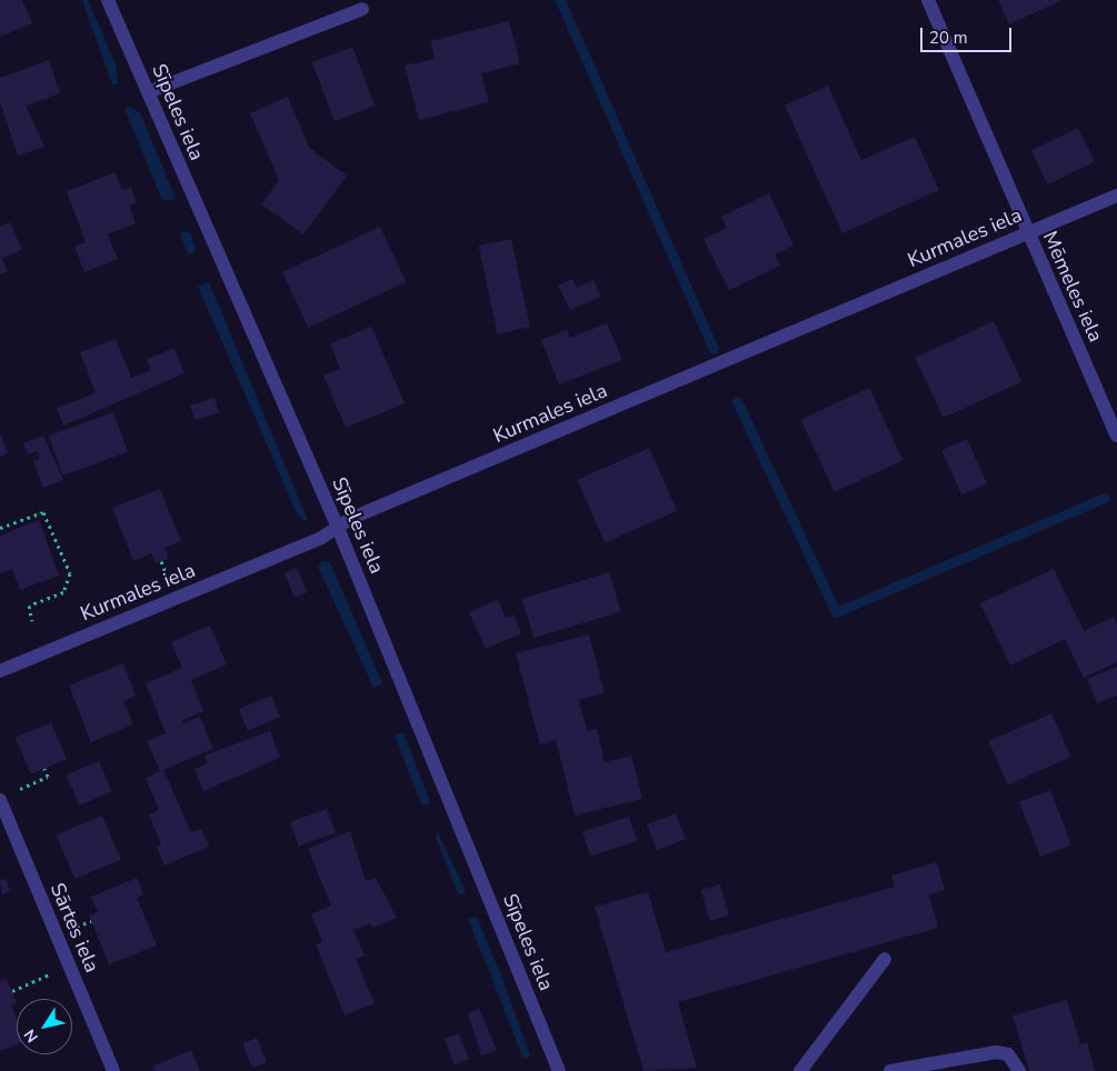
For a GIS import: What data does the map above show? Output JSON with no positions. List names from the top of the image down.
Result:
{
  "streets": {
    "street": [
      "Sīpeles iela",
      "Kurmales iela",
      "Mēmeles iela",
      "Sārtes iela"
    ]
  },
  "crossings": [
    ["Sīpeles iela", "Kurmales iela"],
    ["Kurmales iela", "Mēmeles iela"]
  ],
  "scale_bar": "20 m",
  "north": "bottom left"
}
